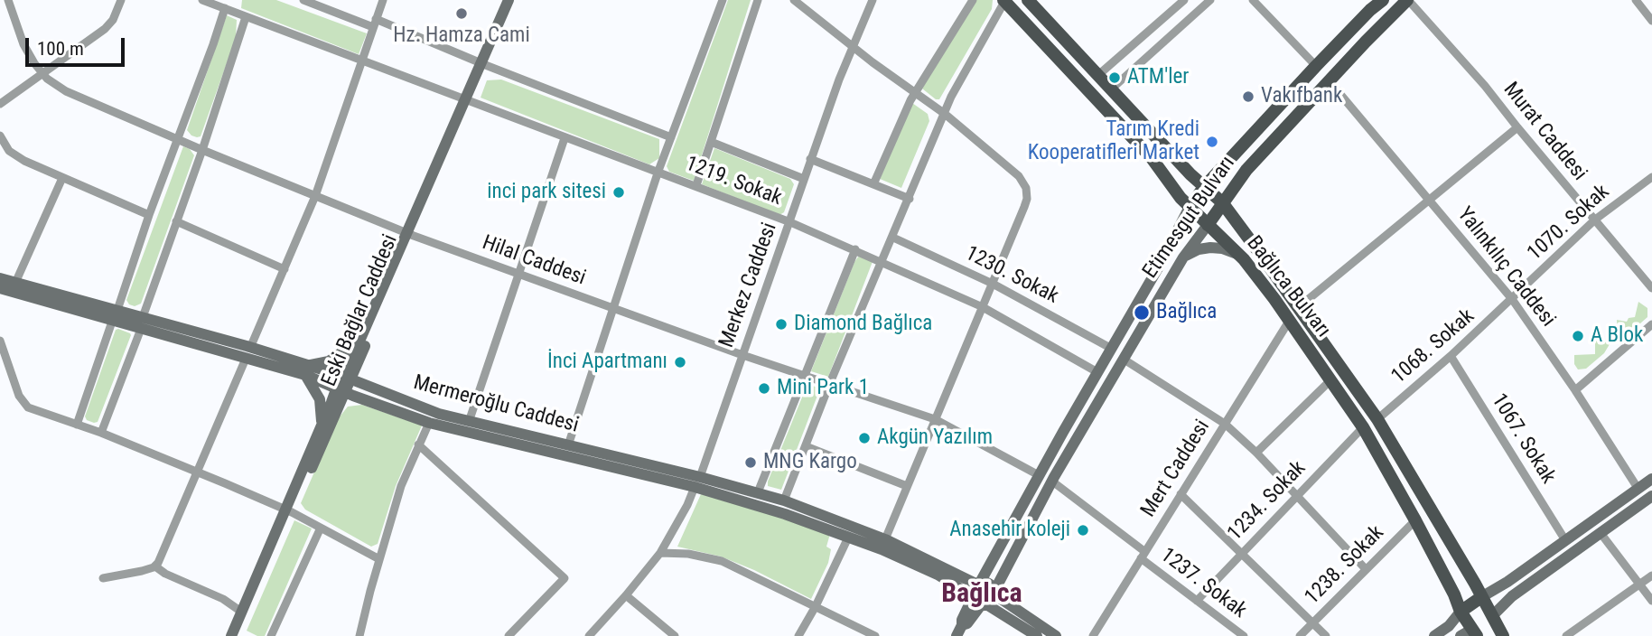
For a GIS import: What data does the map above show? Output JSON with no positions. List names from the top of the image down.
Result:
{
  "streets": {
    "main road": [
      "Etimesgut Bulvarı",
      "Bağlıca Bulvarı",
      "Eski Bağlar Caddesi",
      "Mermeroğlu Caddesi"
    ],
    "street": [
      "Murat Caddesi",
      "1219. Sokak",
      "1070. Sokak",
      "Hilal Caddesi",
      "Yalınkılıç Caddesi",
      "1230. Sokak",
      "Merkez Caddesi",
      "1068. Sokak",
      "1067. Sokak",
      "Mert Caddesi",
      "1234. Sokak",
      "1238. Sokak",
      "1237. Sokak"
    ]
  },
  "crossings": [
    ["Murat Caddesi", "Etimesgut Bulvarı"],
    ["Murat Caddesi", "1070. Sokak"],
    ["1219. Sokak", "Etimesgut Bulvarı"],
    ["1219. Sokak", "Merkez Caddesi"],
    ["1219. Sokak", "Eski Bağlar Caddesi"],
    ["Etimesgut Bulvarı", "Hilal Caddesi"],
    ["Etimesgut Bulvarı", "Yalınkılıç Caddesi"],
    ["Etimesgut Bulvarı", "1230. Sokak"],
    ["Etimesgut Bulvarı", "Bağlıca Bulvarı"],
    ["Etimesgut Bulvarı", "Mermeroğlu Caddesi"],
    ["Etimesgut Bulvarı", "1237. Sokak"],
    ["1070. Sokak", "Yalınkılıç Caddesi"],
    ["1070. Sokak", "1068. Sokak"],
    ["Hilal Caddesi", "Merkez Caddesi"],
    ["Hilal Caddesi", "Eski Bağlar Caddesi"],
    ["Yalınkılıç Caddesi", "1068. Sokak"],
    ["Merkez Caddesi", "Mermeroğlu Caddesi"],
    ["Bağlıca Bulvarı", "1068. Sokak"],
    ["Bağlıca Bulvarı", "Mert Caddesi"],
    ["Bağlıca Bulvarı", "1234. Sokak"],
    ["Bağlıca Bulvarı", "1238. Sokak"],
    ["Eski Bağlar Caddesi", "Mermeroğlu Caddesi"],
    ["1068. Sokak", "1067. Sokak"],
    ["Mert Caddesi", "1237. Sokak"],
    ["1234. Sokak", "1237. Sokak"]
  ],
  "districts": ["Bağlıca"],
  "places": [
    "Hz. Hamza Cami",
    "ATM'ler",
    "Vakıfbank",
    "Tarım Kredi Kooperatifleri Market",
    "inci park sitesi",
    "Bağlıca",
    "Diamond Bağlıca",
    "A Blok",
    "İnci Apartmanı",
    "Mini Park 1",
    "Akgün Yazılım",
    "MNG Kargo",
    "Anasehir koleji"
  ],
  "scale_bar": "100 m"
}
